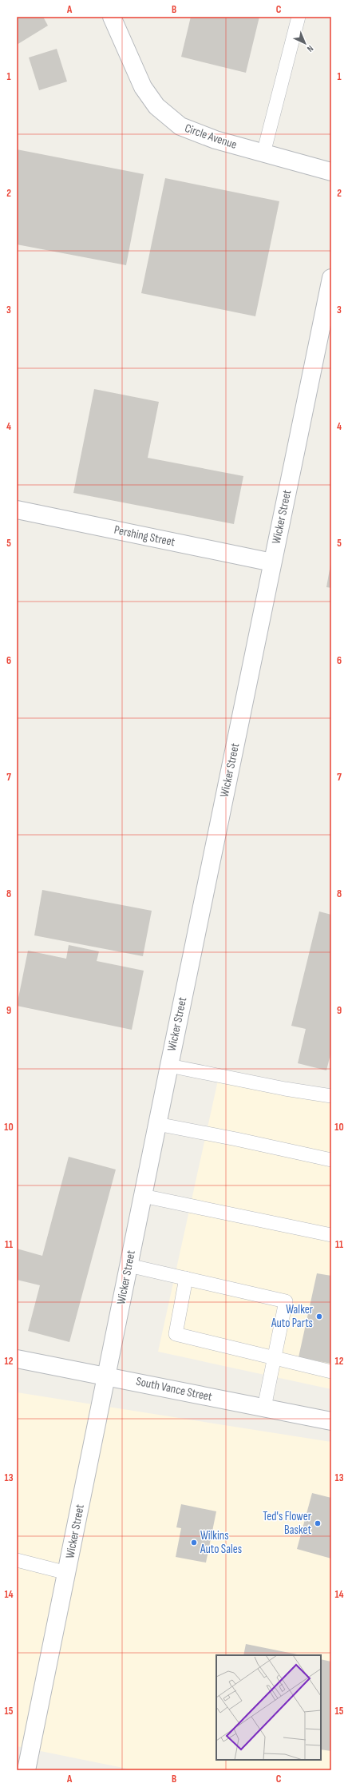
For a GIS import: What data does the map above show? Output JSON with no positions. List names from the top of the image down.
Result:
{
  "streets": {
    "street": [
      "Circle Avenue",
      "Wicker Street",
      "Pershing Street",
      "South Vance Street"
    ]
  },
  "crossings": [
    ["Wicker Street", "Pershing Street"],
    ["Wicker Street", "South Vance Street"]
  ],
  "places": ["Walker Auto Parts", "Ted's Flower Basket", "Wilkins Auto Sales"],
  "north": "bottom right",
  "grid": {
    "columns": ["A", "B", "C"],
    "rows": [
      "1",
      "2",
      "3",
      "4",
      "5",
      "6",
      "7",
      "8",
      "9",
      "10",
      "11",
      "12",
      "13",
      "14",
      "15"
    ]
  }
}
